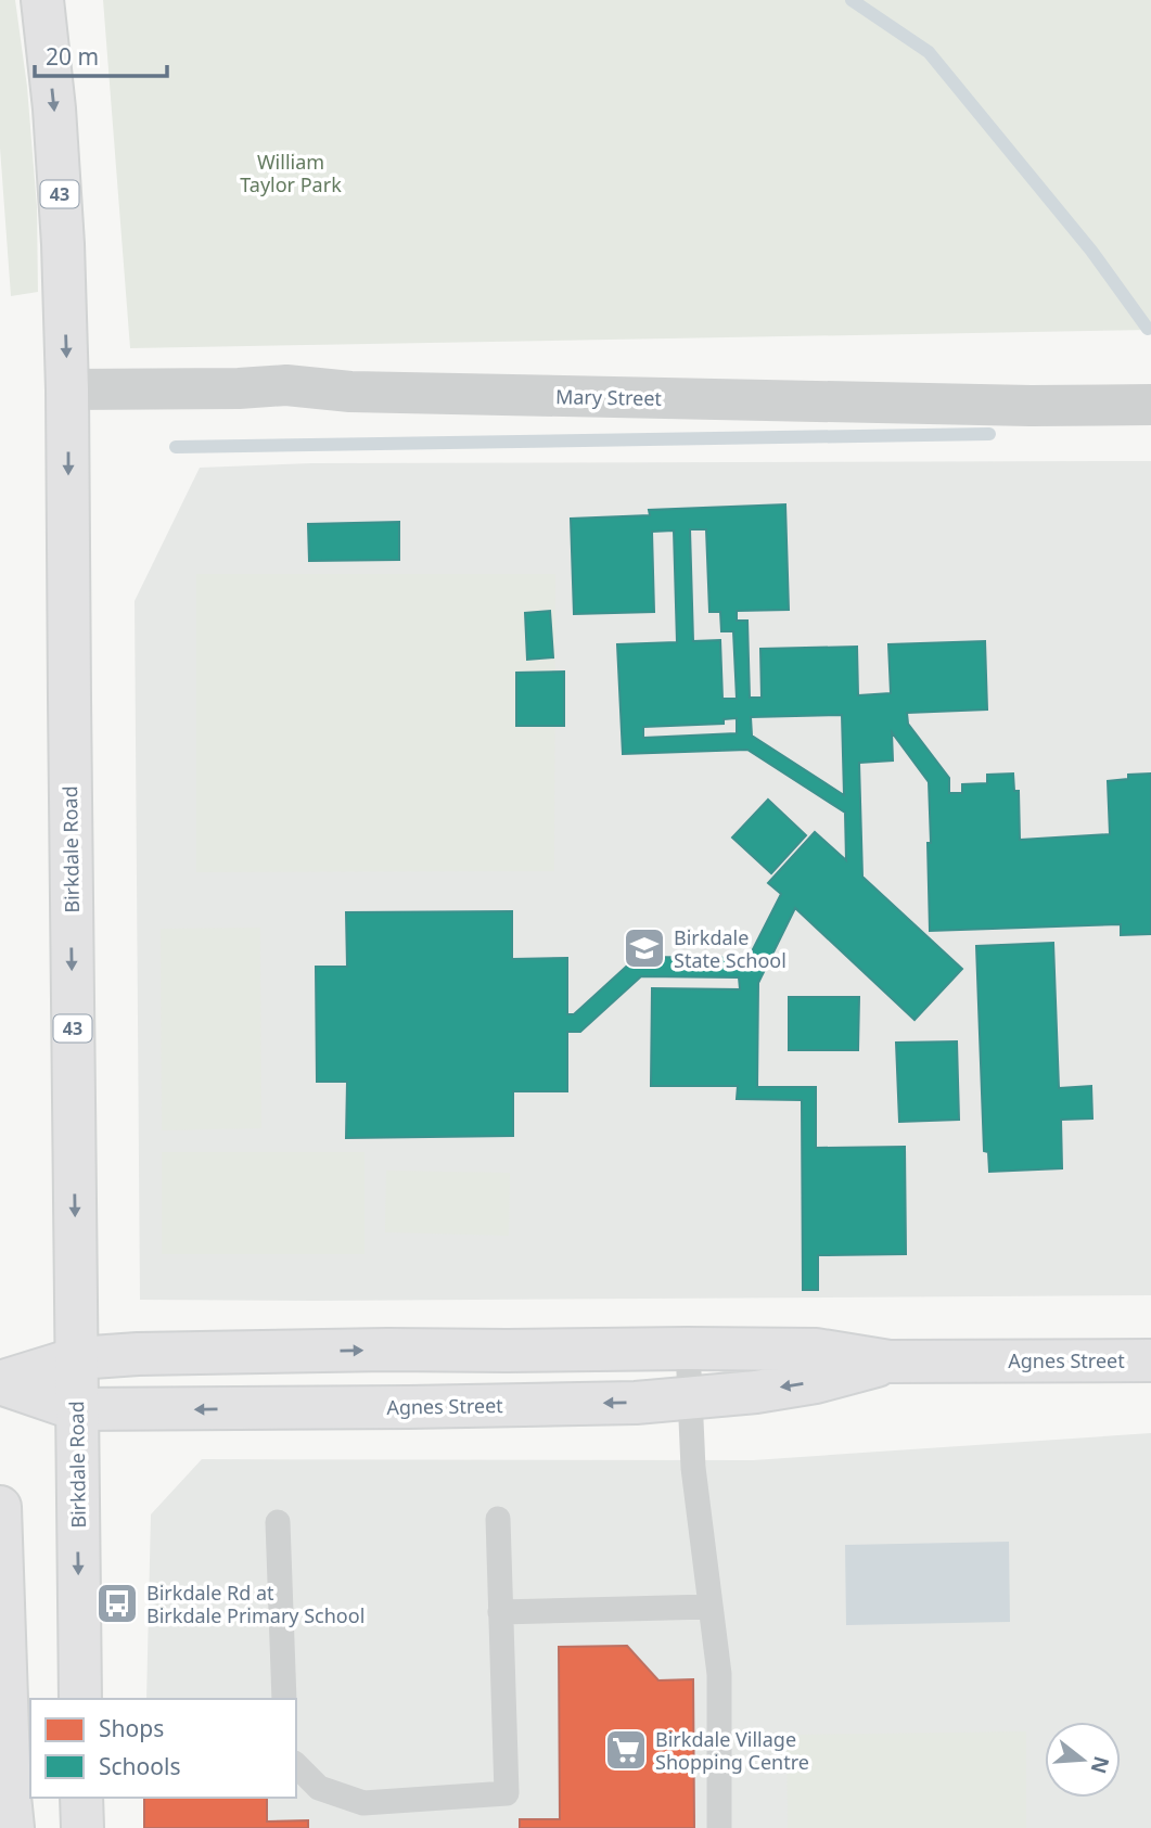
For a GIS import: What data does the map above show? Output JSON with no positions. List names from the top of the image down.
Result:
{
  "streets": {
    "main road": ["43", "Birkdale Road", "Agnes Street"],
    "street": ["Mary Street"]
  },
  "crossings": [
    ["Mary Street", "Birkdale Road"],
    ["Birkdale Road", "Agnes Street"]
  ],
  "one_way": ["Birkdale Road"],
  "parks": ["William Taylor Park"],
  "places": {
    "school or university": ["Birkdale State School"],
    "bus stop": ["Birkdale Rd at Birkdale Primary School"],
    "supermarket": ["Birkdale Village Shopping Centre"]
  },
  "legend": ["Shops", "Schools"],
  "scale_bar": "20 m",
  "north": "right"
}
